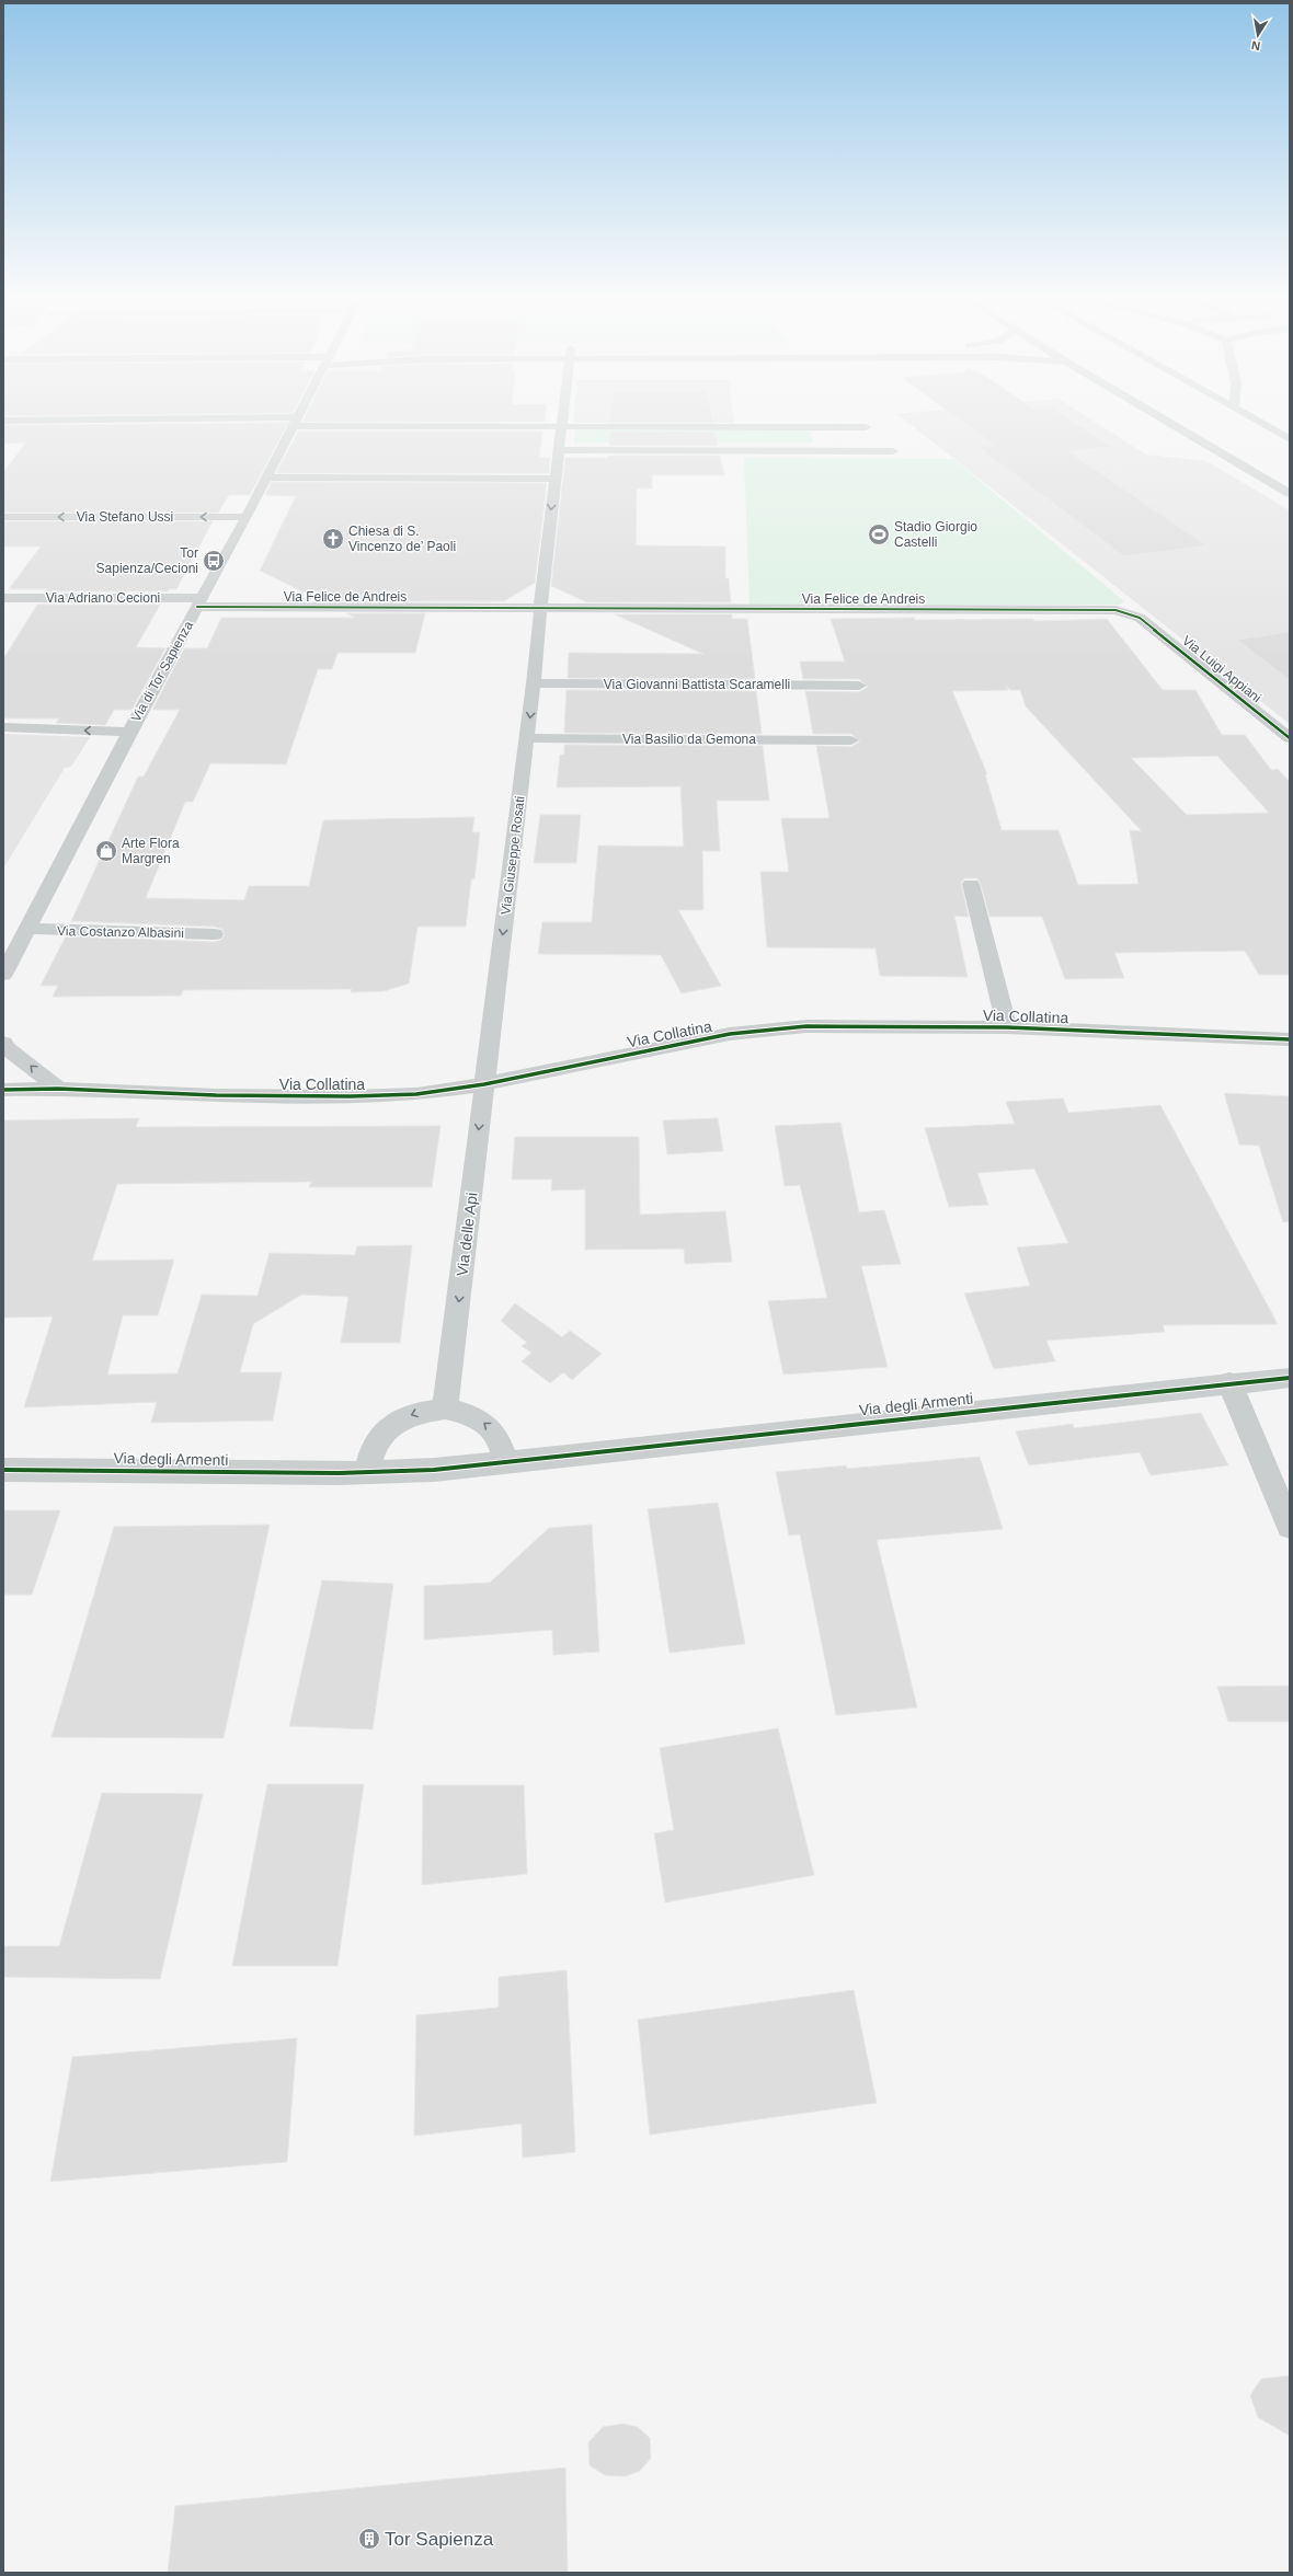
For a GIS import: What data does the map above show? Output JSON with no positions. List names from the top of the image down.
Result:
{
  "streets": {
    "street": [
      "Via Stefano Ussi",
      "Via Felice de Andreis",
      "Via Adriano Cecioni",
      "Via Luigi Appiani",
      "Via di Tor Sapienza",
      "Via Giovanni Battista Scaramelli",
      "Via Basilio da Gemona",
      "Via Giuseppe Rosati",
      "Via Costanzo Albasini",
      "Via Collatina",
      "Via delle Api",
      "Via degli Armenti"
    ]
  },
  "crossings": [
    ["Via Stefano Ussi", "Via di Tor Sapienza"],
    ["Via Felice de Andreis", "Via Adriano Cecioni"],
    ["Via Felice de Andreis", "Via Luigi Appiani"],
    ["Via Felice de Andreis", "Via di Tor Sapienza"],
    ["Via Felice de Andreis", "Via Giuseppe Rosati"],
    ["Via Adriano Cecioni", "Via di Tor Sapienza"],
    ["Via di Tor Sapienza", "Via Costanzo Albasini"],
    ["Via Giovanni Battista Scaramelli", "Via Giuseppe Rosati"],
    ["Via Basilio da Gemona", "Via Giuseppe Rosati"],
    ["Via Giuseppe Rosati", "Via Collatina"],
    ["Via Giuseppe Rosati", "Via delle Api"],
    ["Via Collatina", "Via delle Api"]
  ],
  "one_way": ["Via Giuseppe Rosati", "Via delle Api"],
  "places": {
    "sports": ["Stadio Giorgio Castelli"],
    "church": ["Chiesa di S. Vincenzo de’ Paoli"],
    "bus stop": ["Tor Sapienza/Cecioni"],
    "shop": ["Arte Flora Margren"],
    "building": ["Tor Sapienza"]
  },
  "north": "bottom"
}
